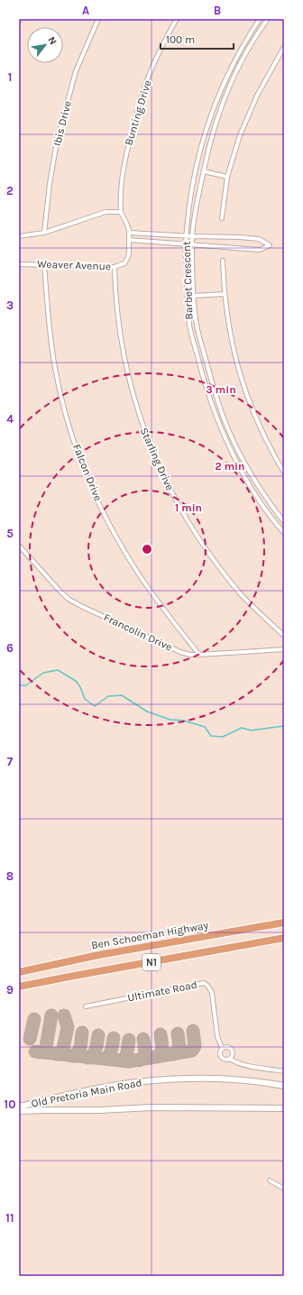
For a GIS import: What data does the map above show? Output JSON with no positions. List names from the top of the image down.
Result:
{
  "streets": {
    "highway": ["Ben Schoeman Highway", "N1"],
    "main road": ["Old Pretoria Main Road"],
    "street": [
      "Bunting Drive",
      "Ibis Drive",
      "Weaver Avenue",
      "Barbet Crescent",
      "Starling Drive",
      "Falcon Drive",
      "Francolin Drive",
      "Ultimate Road"
    ]
  },
  "crossings": [
    ["Bunting Drive", "Weaver Avenue"],
    ["Weaver Avenue", "Starling Drive"],
    ["Weaver Avenue", "Falcon Drive"],
    ["Falcon Drive", "Francolin Drive"]
  ],
  "scale_bar": "100 m",
  "north": "top right",
  "grid": {
    "columns": ["A", "B"],
    "rows": [
      "1",
      "2",
      "3",
      "4",
      "5",
      "6",
      "7",
      "8",
      "9",
      "10",
      "11"
    ]
  },
  "rings": ["3 min", "2 min", "1 min"]
}
